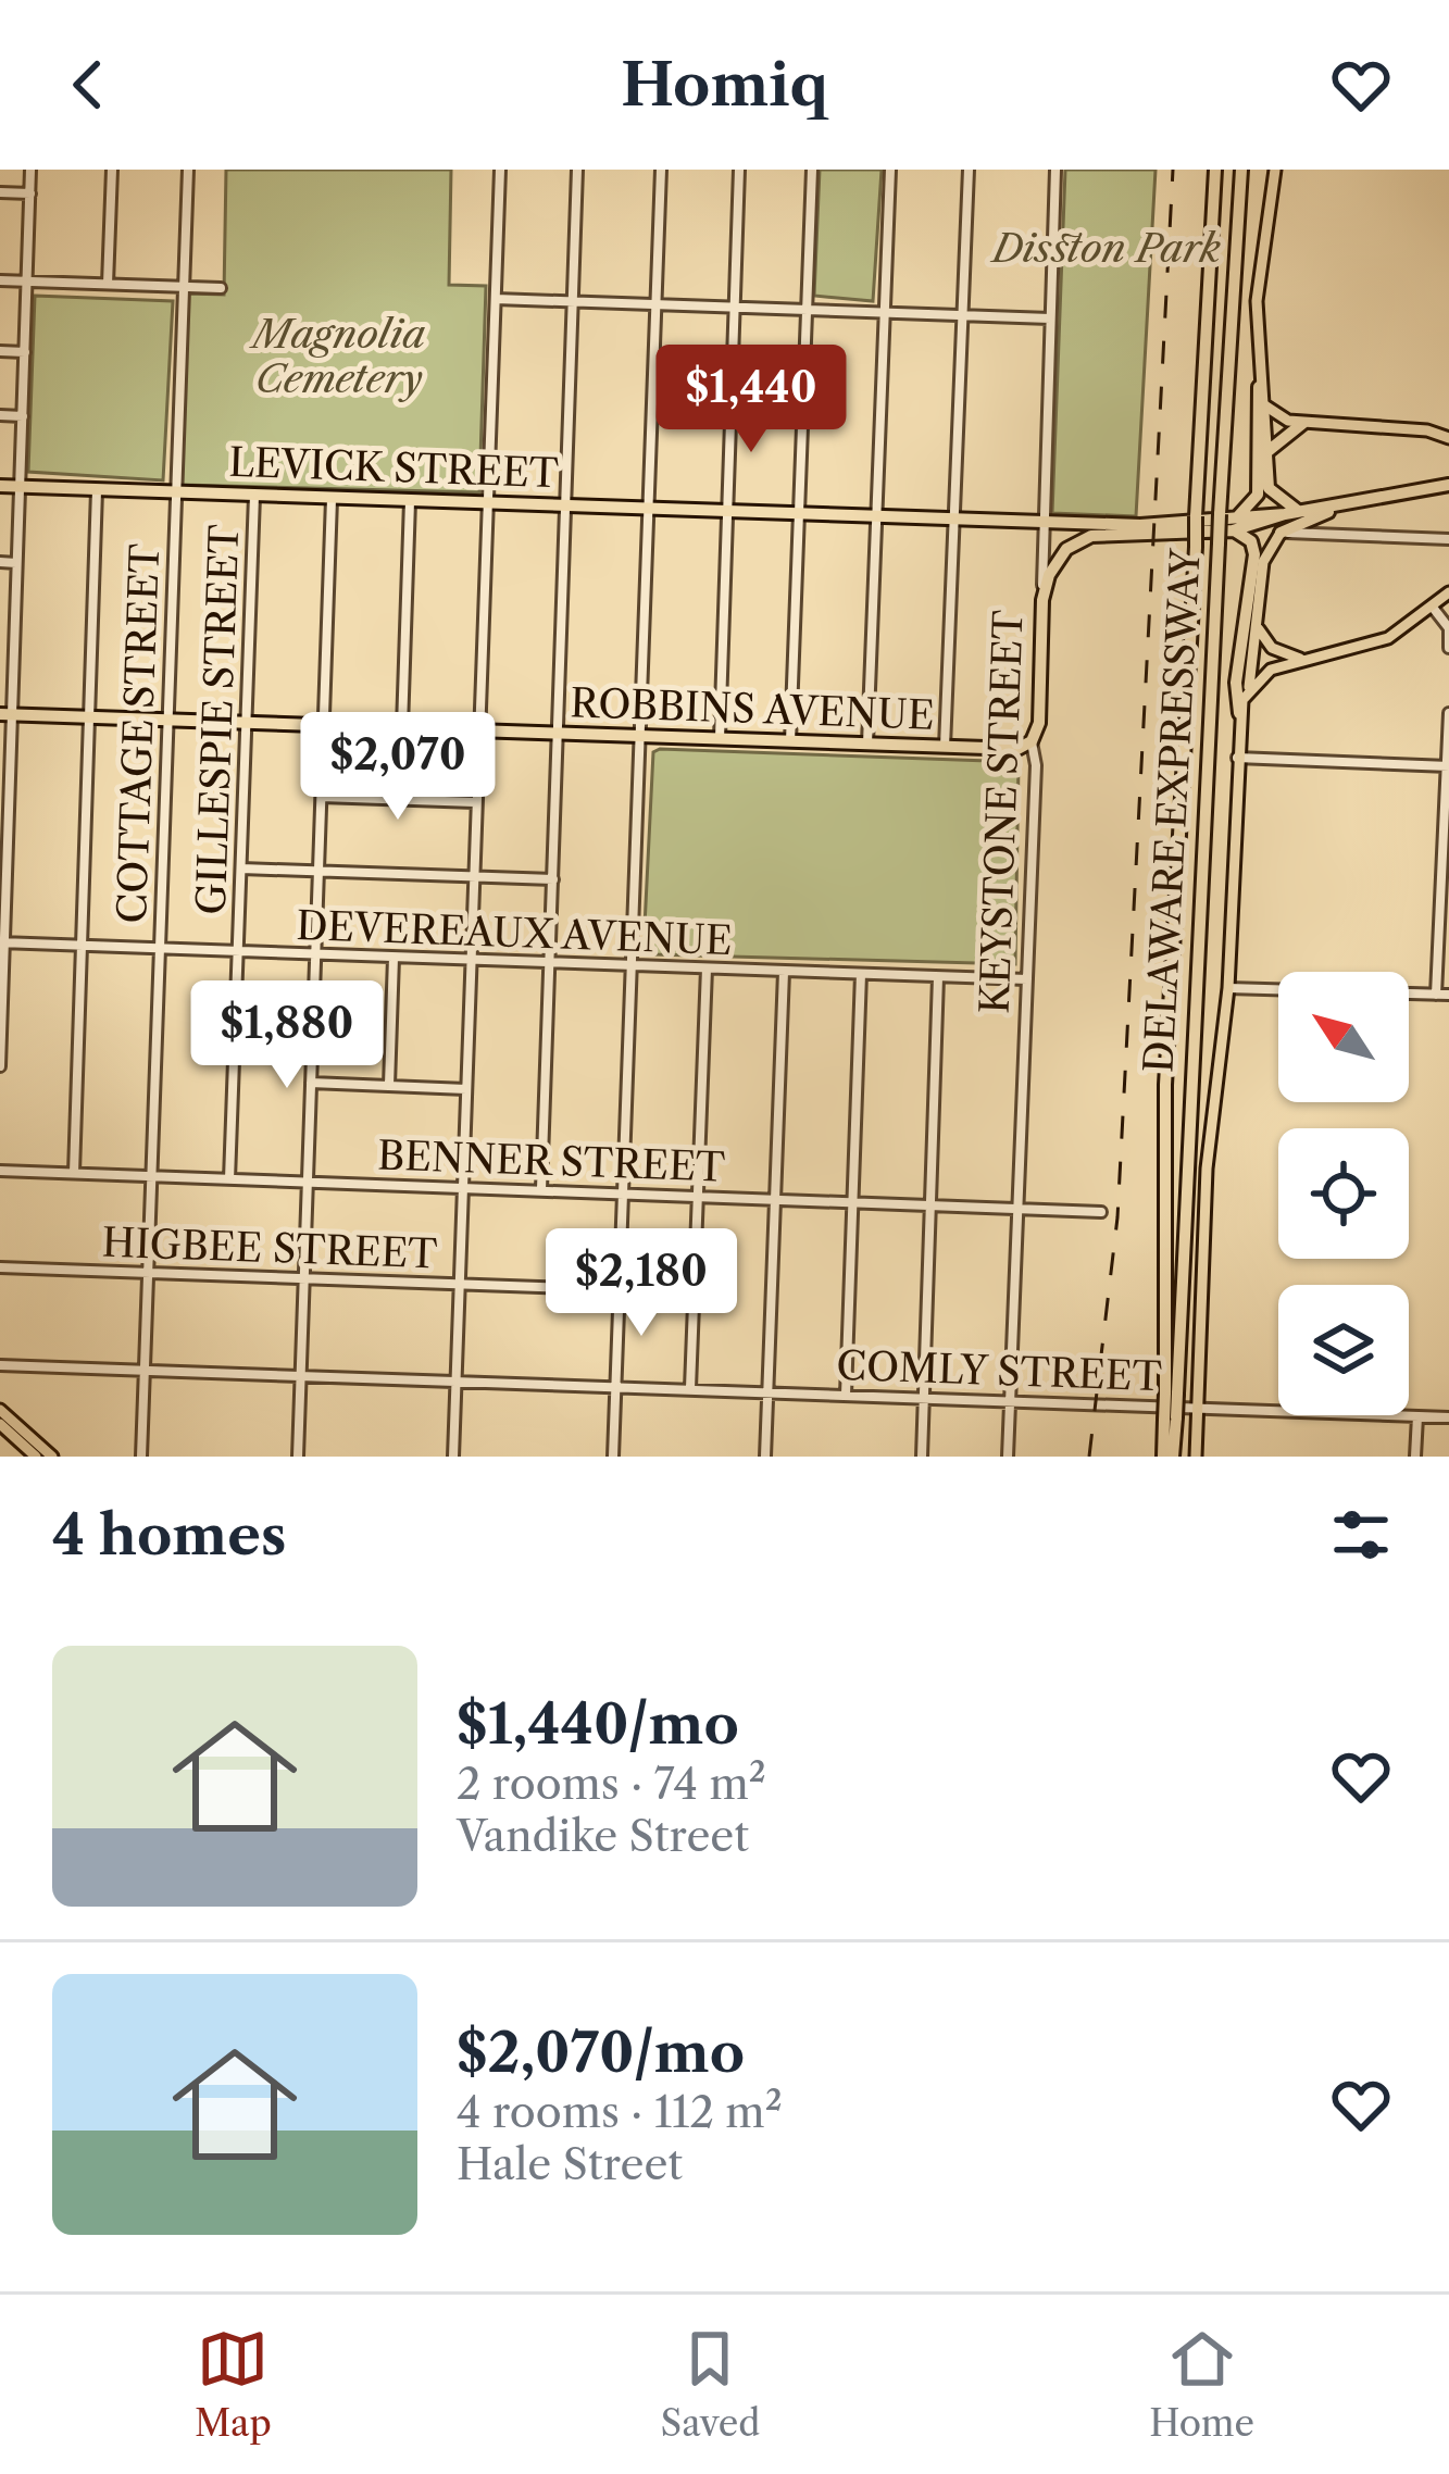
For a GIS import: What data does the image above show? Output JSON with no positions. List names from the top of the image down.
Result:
{
  "streets": {
    "highway": [
      "LEVICK STREET",
      "ROBBINS AVENUE",
      "DELAWARE EXPRESSWAY",
      "KEYSTONE STREET"
    ],
    "street": [
      "GILLESPIE STREET",
      "COTTAGE STREET",
      "DEVEREAUX AVENUE",
      "BENNER STREET",
      "HIGBEE STREET",
      "COMLY STREET"
    ]
  },
  "crossings": [
    ["LEVICK STREET", "GILLESPIE STREET"],
    ["LEVICK STREET", "COTTAGE STREET"],
    ["LEVICK STREET", "DELAWARE EXPRESSWAY"],
    ["LEVICK STREET", "KEYSTONE STREET"],
    ["ROBBINS AVENUE", "GILLESPIE STREET"],
    ["ROBBINS AVENUE", "COTTAGE STREET"],
    ["ROBBINS AVENUE", "KEYSTONE STREET"],
    ["GILLESPIE STREET", "DEVEREAUX AVENUE"],
    ["GILLESPIE STREET", "BENNER STREET"],
    ["COTTAGE STREET", "DEVEREAUX AVENUE"],
    ["COTTAGE STREET", "BENNER STREET"],
    ["COTTAGE STREET", "HIGBEE STREET"],
    ["COTTAGE STREET", "COMLY STREET"],
    ["KEYSTONE STREET", "DEVEREAUX AVENUE"],
    ["KEYSTONE STREET", "BENNER STREET"],
    ["KEYSTONE STREET", "COMLY STREET"]
  ],
  "parks": ["Disston Park", "Magnolia Cemetery"],
  "north": "top left",
  "page": {
    "header": "Homiq",
    "price": [
      "$1,440",
      "$2,070",
      "$1,880",
      "$2,180"
    ],
    "heading": "4 homes",
    "list": [
      {
        "name": "$1,440/mo",
        "note": "2 rooms · 74 m² · Vandike Street"
      },
      {
        "name": "$2,070/mo",
        "note": "4 rooms · 112 m² · Hale Street"
      }
    ],
    "tabs": ["Map", "Saved", "Home"]
  }
}
